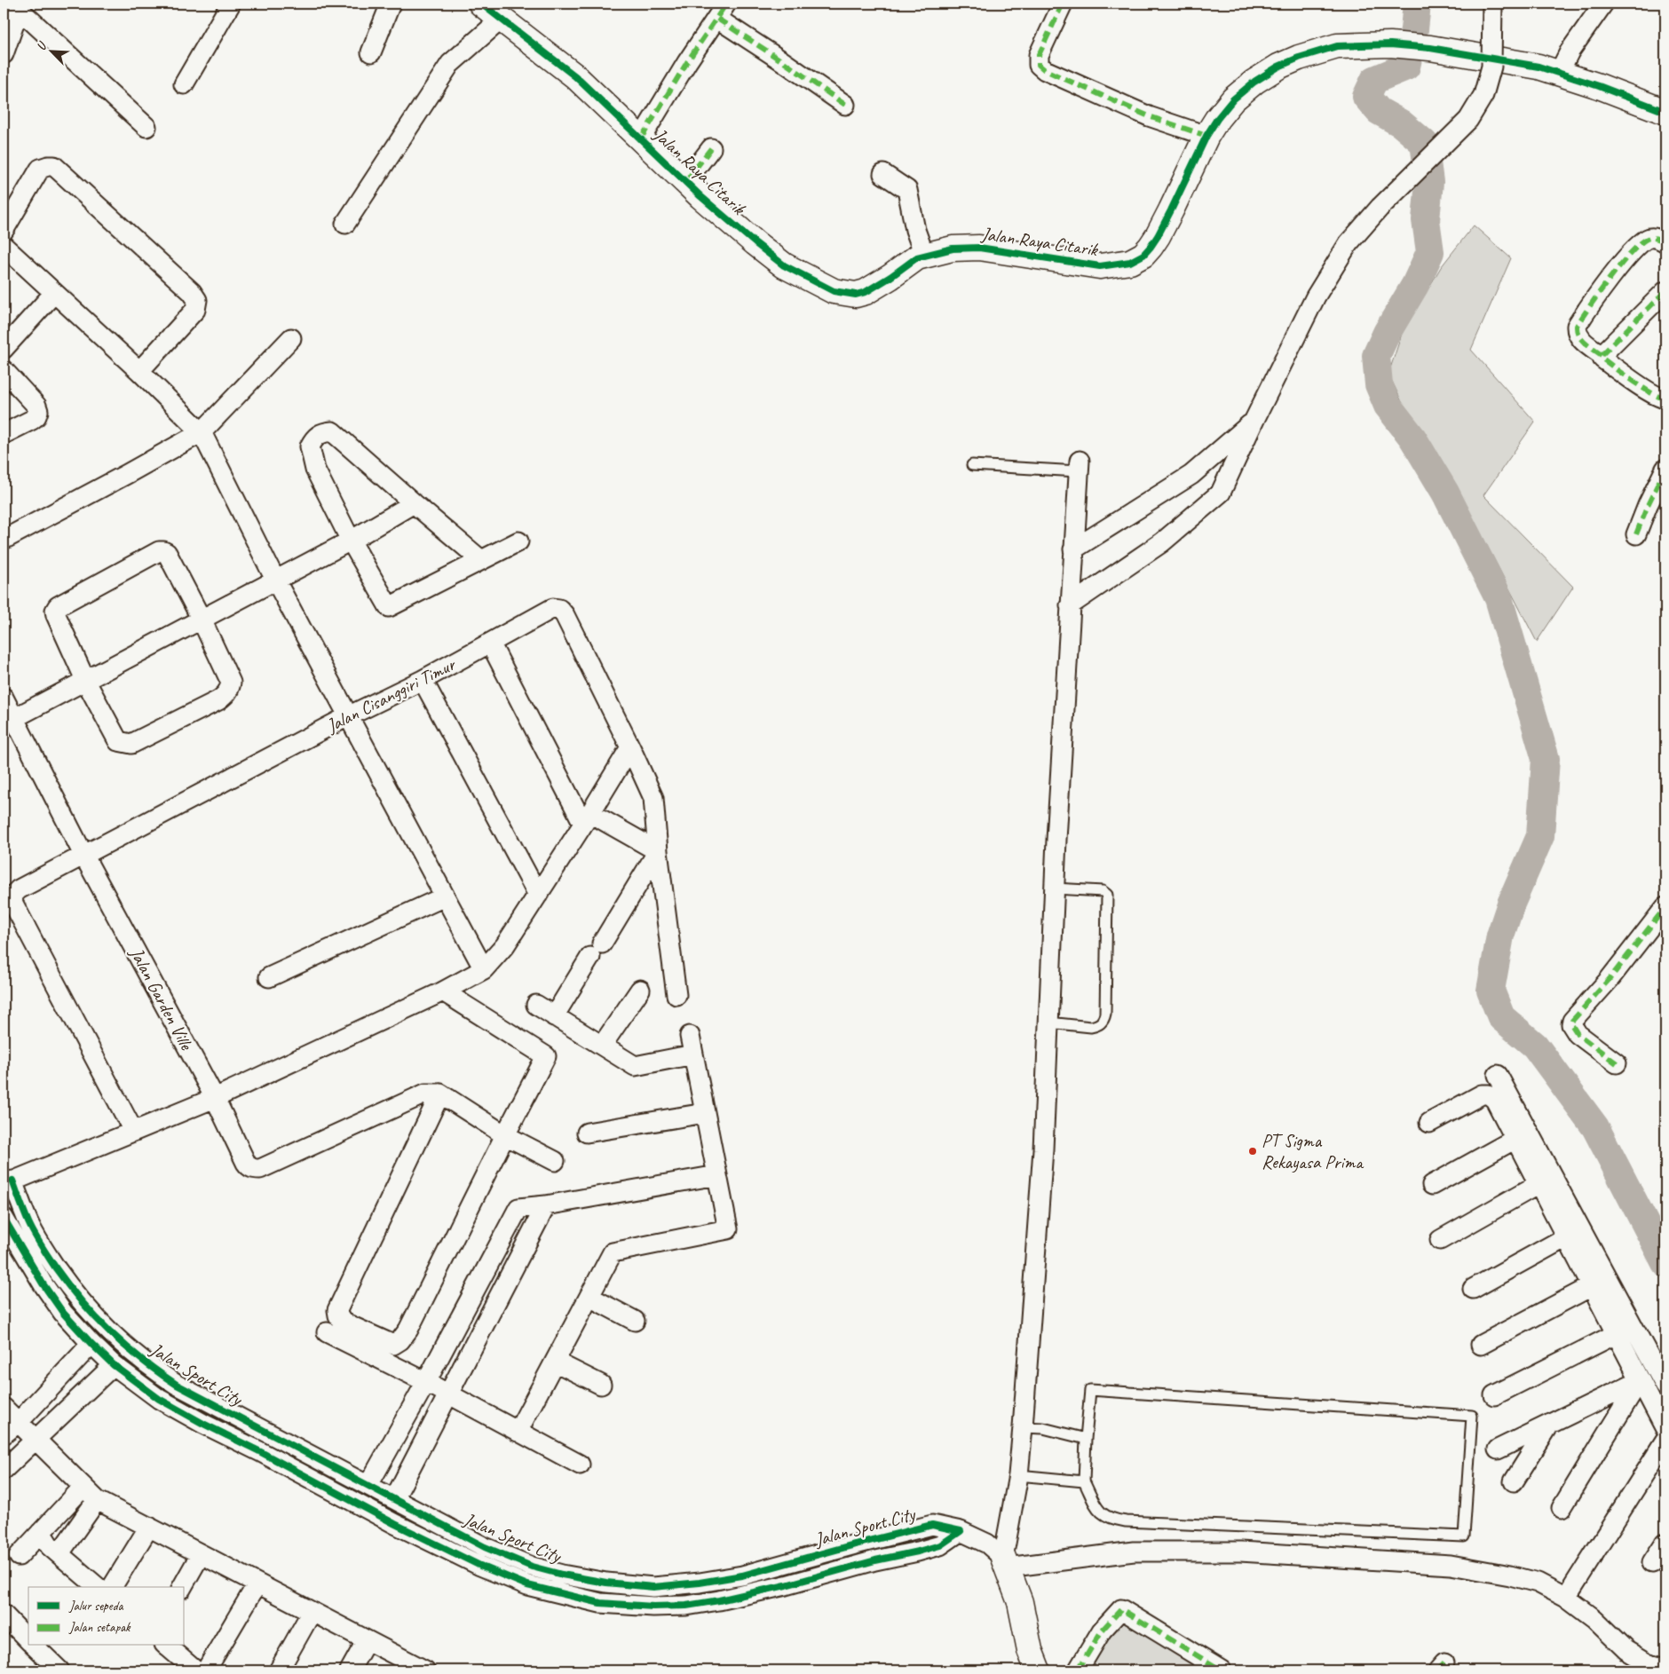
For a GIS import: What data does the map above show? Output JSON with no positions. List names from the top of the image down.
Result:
{
  "streets": {
    "street": [
      "Jalan Raya Citarik",
      "Jalan Cisanggiri Timur",
      "Jalan Garden Ville",
      "Jalan Sport City"
    ]
  },
  "crossings": [
    ["Jalan Cisanggiri Timur", "Jalan Garden Ville"]
  ],
  "places": ["PT Sigma Rekayasa Prima"],
  "legend": ["Jalur sepeda", "Jalan setapak"],
  "north": "top left"
}
